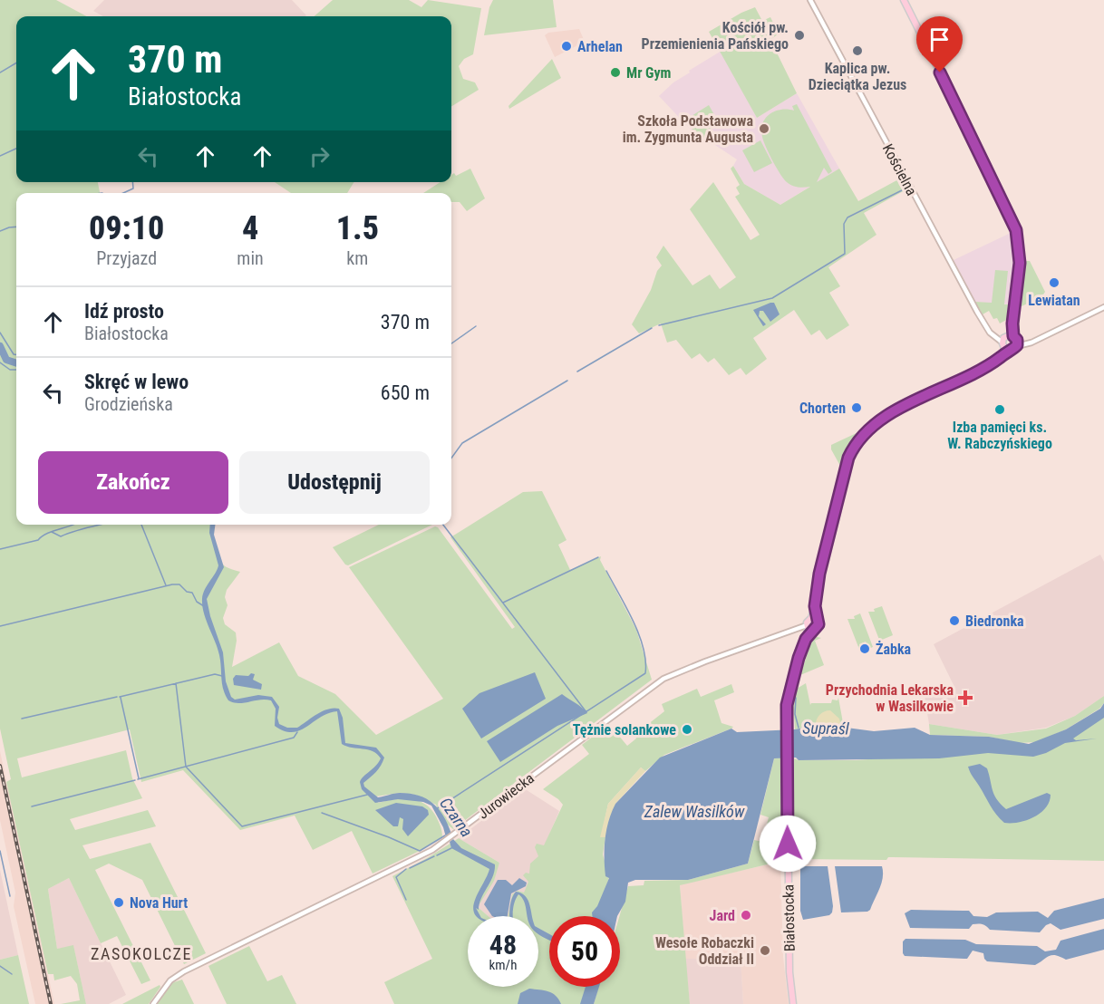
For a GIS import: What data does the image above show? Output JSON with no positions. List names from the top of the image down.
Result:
{
  "streets": {
    "main road": ["Białostocka"],
    "street": ["Kościelna", "Jurowiecka"]
  },
  "crossings": [
    ["Jurowiecka", "Białostocka"]
  ],
  "districts": ["ZASOKOLCZE"],
  "water": ["Supraśl", "Zalew Wasilków", "Czarna"],
  "places": {
    "other": [
      "Kościół pw. Przemienienia Pańskiego",
      "Arhelan",
      "Kaplica pw. Dzieciątka Jezus",
      "Mr Gym",
      "Szkoła Podstawowa im. Zygmunta Augusta",
      "Lewiatan",
      "Chorten",
      "Izba pamięci ks. W. Rabczyńskiego",
      "Biedronka",
      "Żabka",
      "Tężnie solankowe",
      "Nova Hurt",
      "Jard",
      "Wesołe Robaczki Oddział II"
    ],
    "health": ["Przychodnia Lekarska w Wasilkowie"]
  },
  "page": {
    "turn": ["370 m", "Białostocka"],
    "eta": [
      "09:10",
      "Przyjazd",
      "4",
      "min",
      "1.5",
      "km"
    ],
    "list": [
      {
        "name": "Idź prosto",
        "note": "Białostocka",
        "value": "370 m"
      },
      {
        "name": "Skręć w lewo",
        "note": "Grodzieńska",
        "value": "650 m"
      }
    ],
    "buttons": ["Zakończ", "Udostępnij"],
    "speed": "48 km/h",
    "limit": "50"
  }
}
